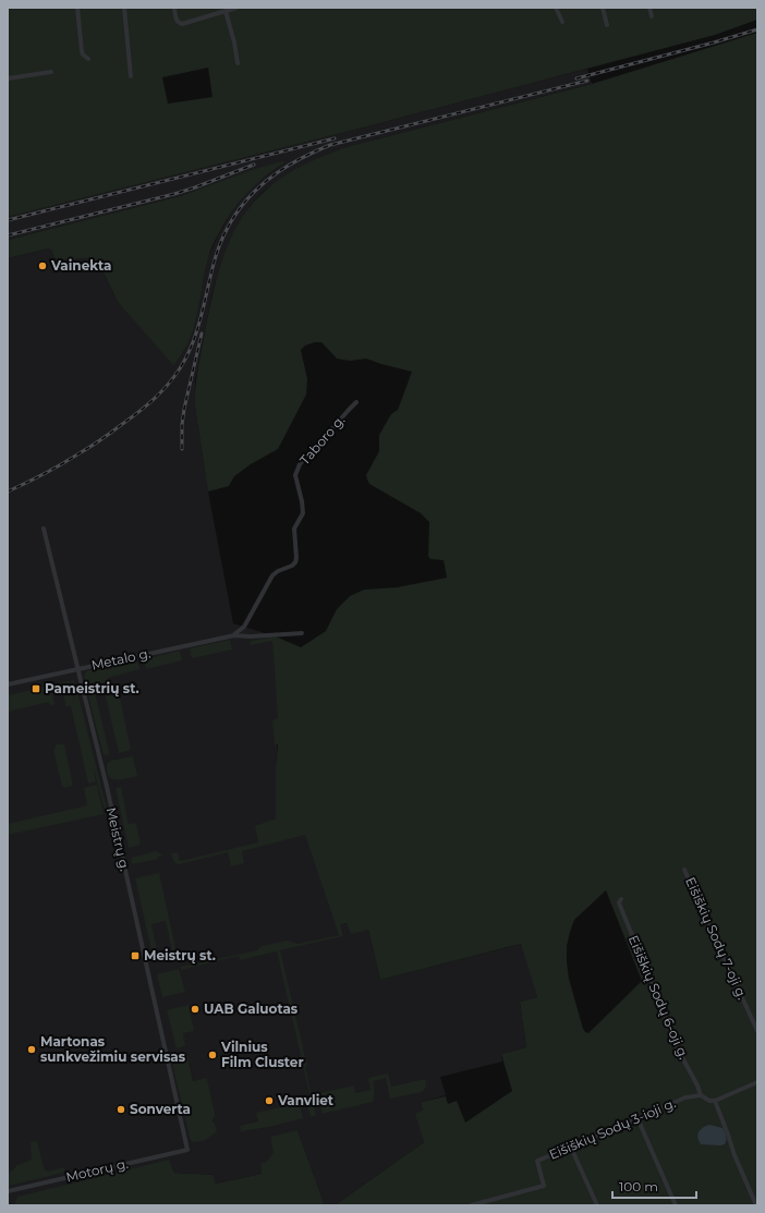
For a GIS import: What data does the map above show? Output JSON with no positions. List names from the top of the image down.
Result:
{
  "streets": {
    "street": [
      "Taboro g.",
      "Metalo g.",
      "Meistrų g.",
      "Eišiškių Sodų 7-oji g.",
      "Eišiškių Sodų 6-oji g.",
      "Eišiškių Sodų 3-ioji g.",
      "Motorų g."
    ]
  },
  "crossings": [
    ["Taboro g.", "Metalo g."],
    ["Metalo g.", "Meistrų g."],
    ["Meistrų g.", "Motorų g."],
    ["Eišiškių Sodų 6-oji g.", "Eišiškių Sodų 3-ioji g."]
  ],
  "places": {
    "other": [
      "Vainekta",
      "UAB Galuotas",
      "Martonas sunkvežimiu servisas",
      "Vilnius Film Cluster",
      "Vanvliet",
      "Sonverta"
    ],
    "transit": ["Pameistrių st.", "Meistrų st."]
  },
  "scale_bar": "100 m"
}
